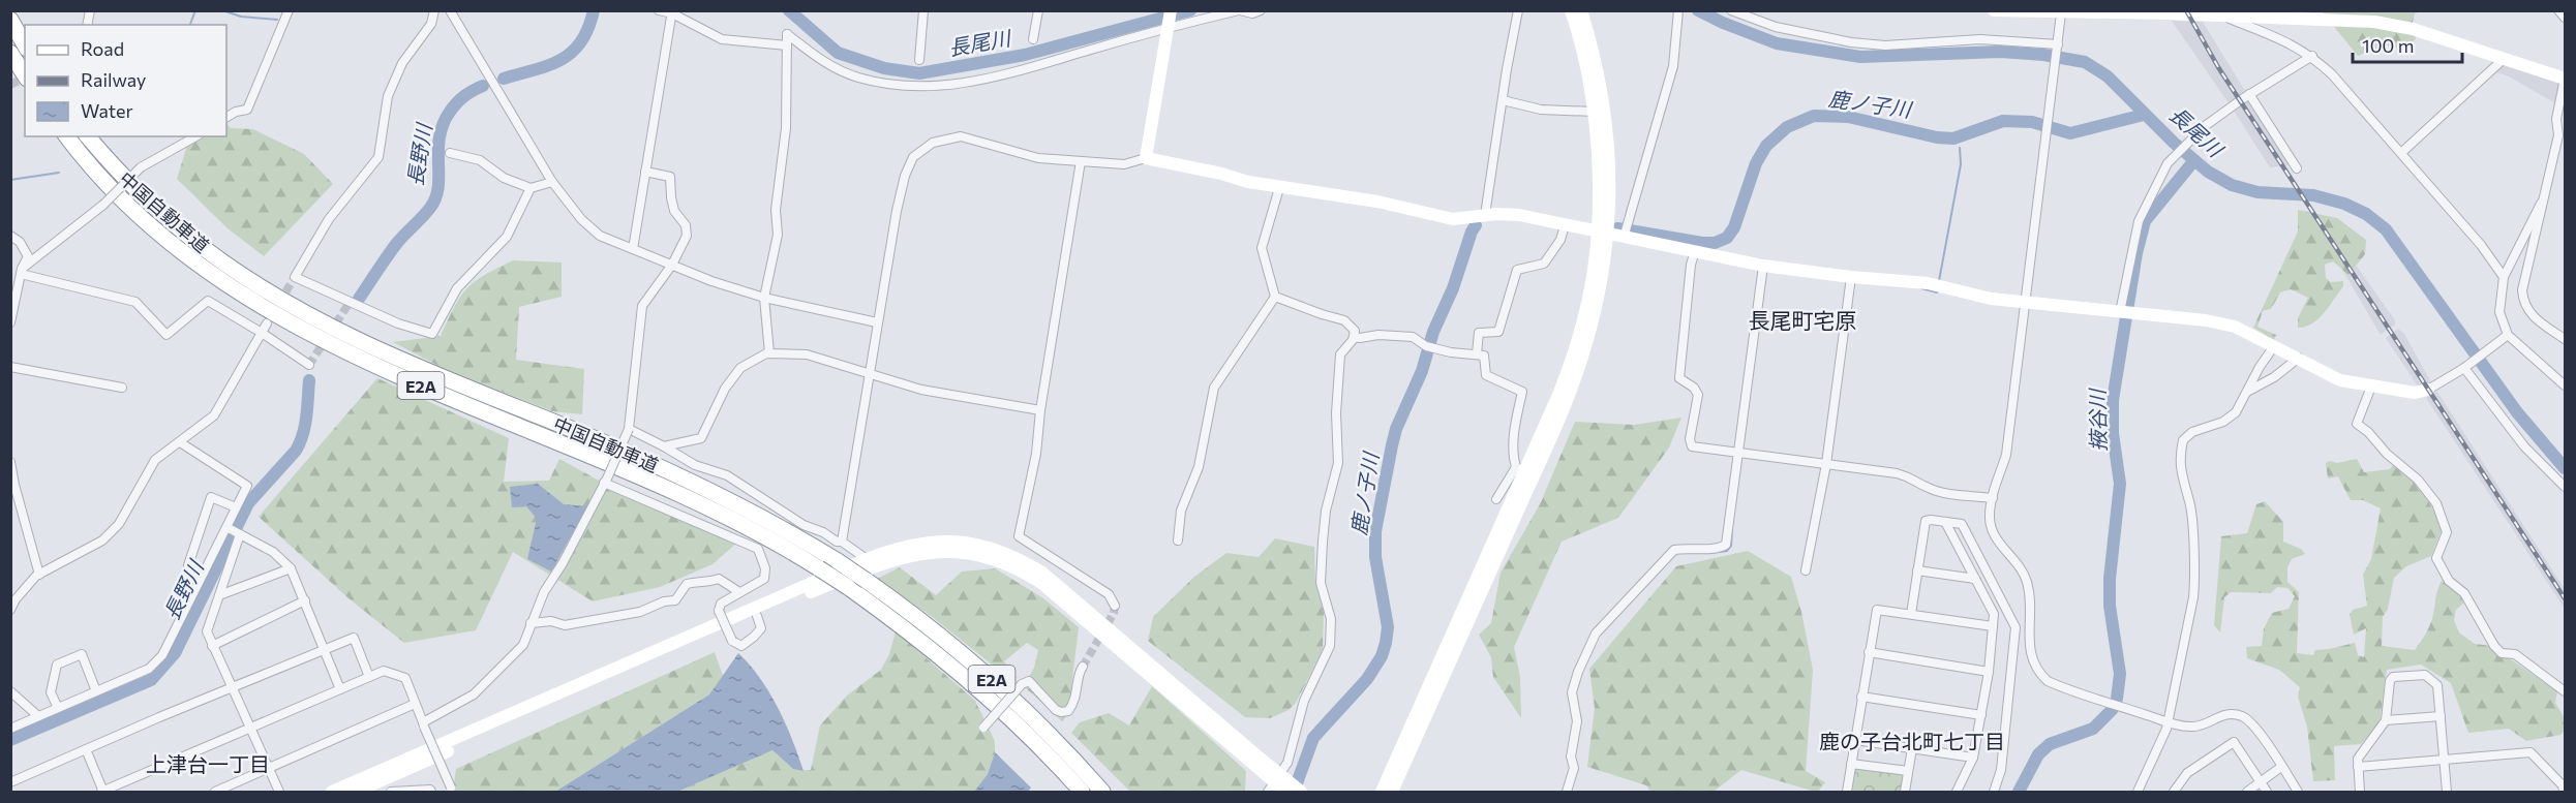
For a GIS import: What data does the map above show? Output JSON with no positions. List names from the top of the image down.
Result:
{
  "streets": {
    "highway": ["中国自動車道", "E2A"]
  },
  "districts": ["長尾町宅原", "鹿の子台北町七丁目", "上津台一丁目"],
  "water": [
    "長尾川",
    "鹿ノ子川",
    "長野川",
    "掖谷川"
  ],
  "legend": ["Road", "Railway", "Water"],
  "scale_bar": "100 m"
}
